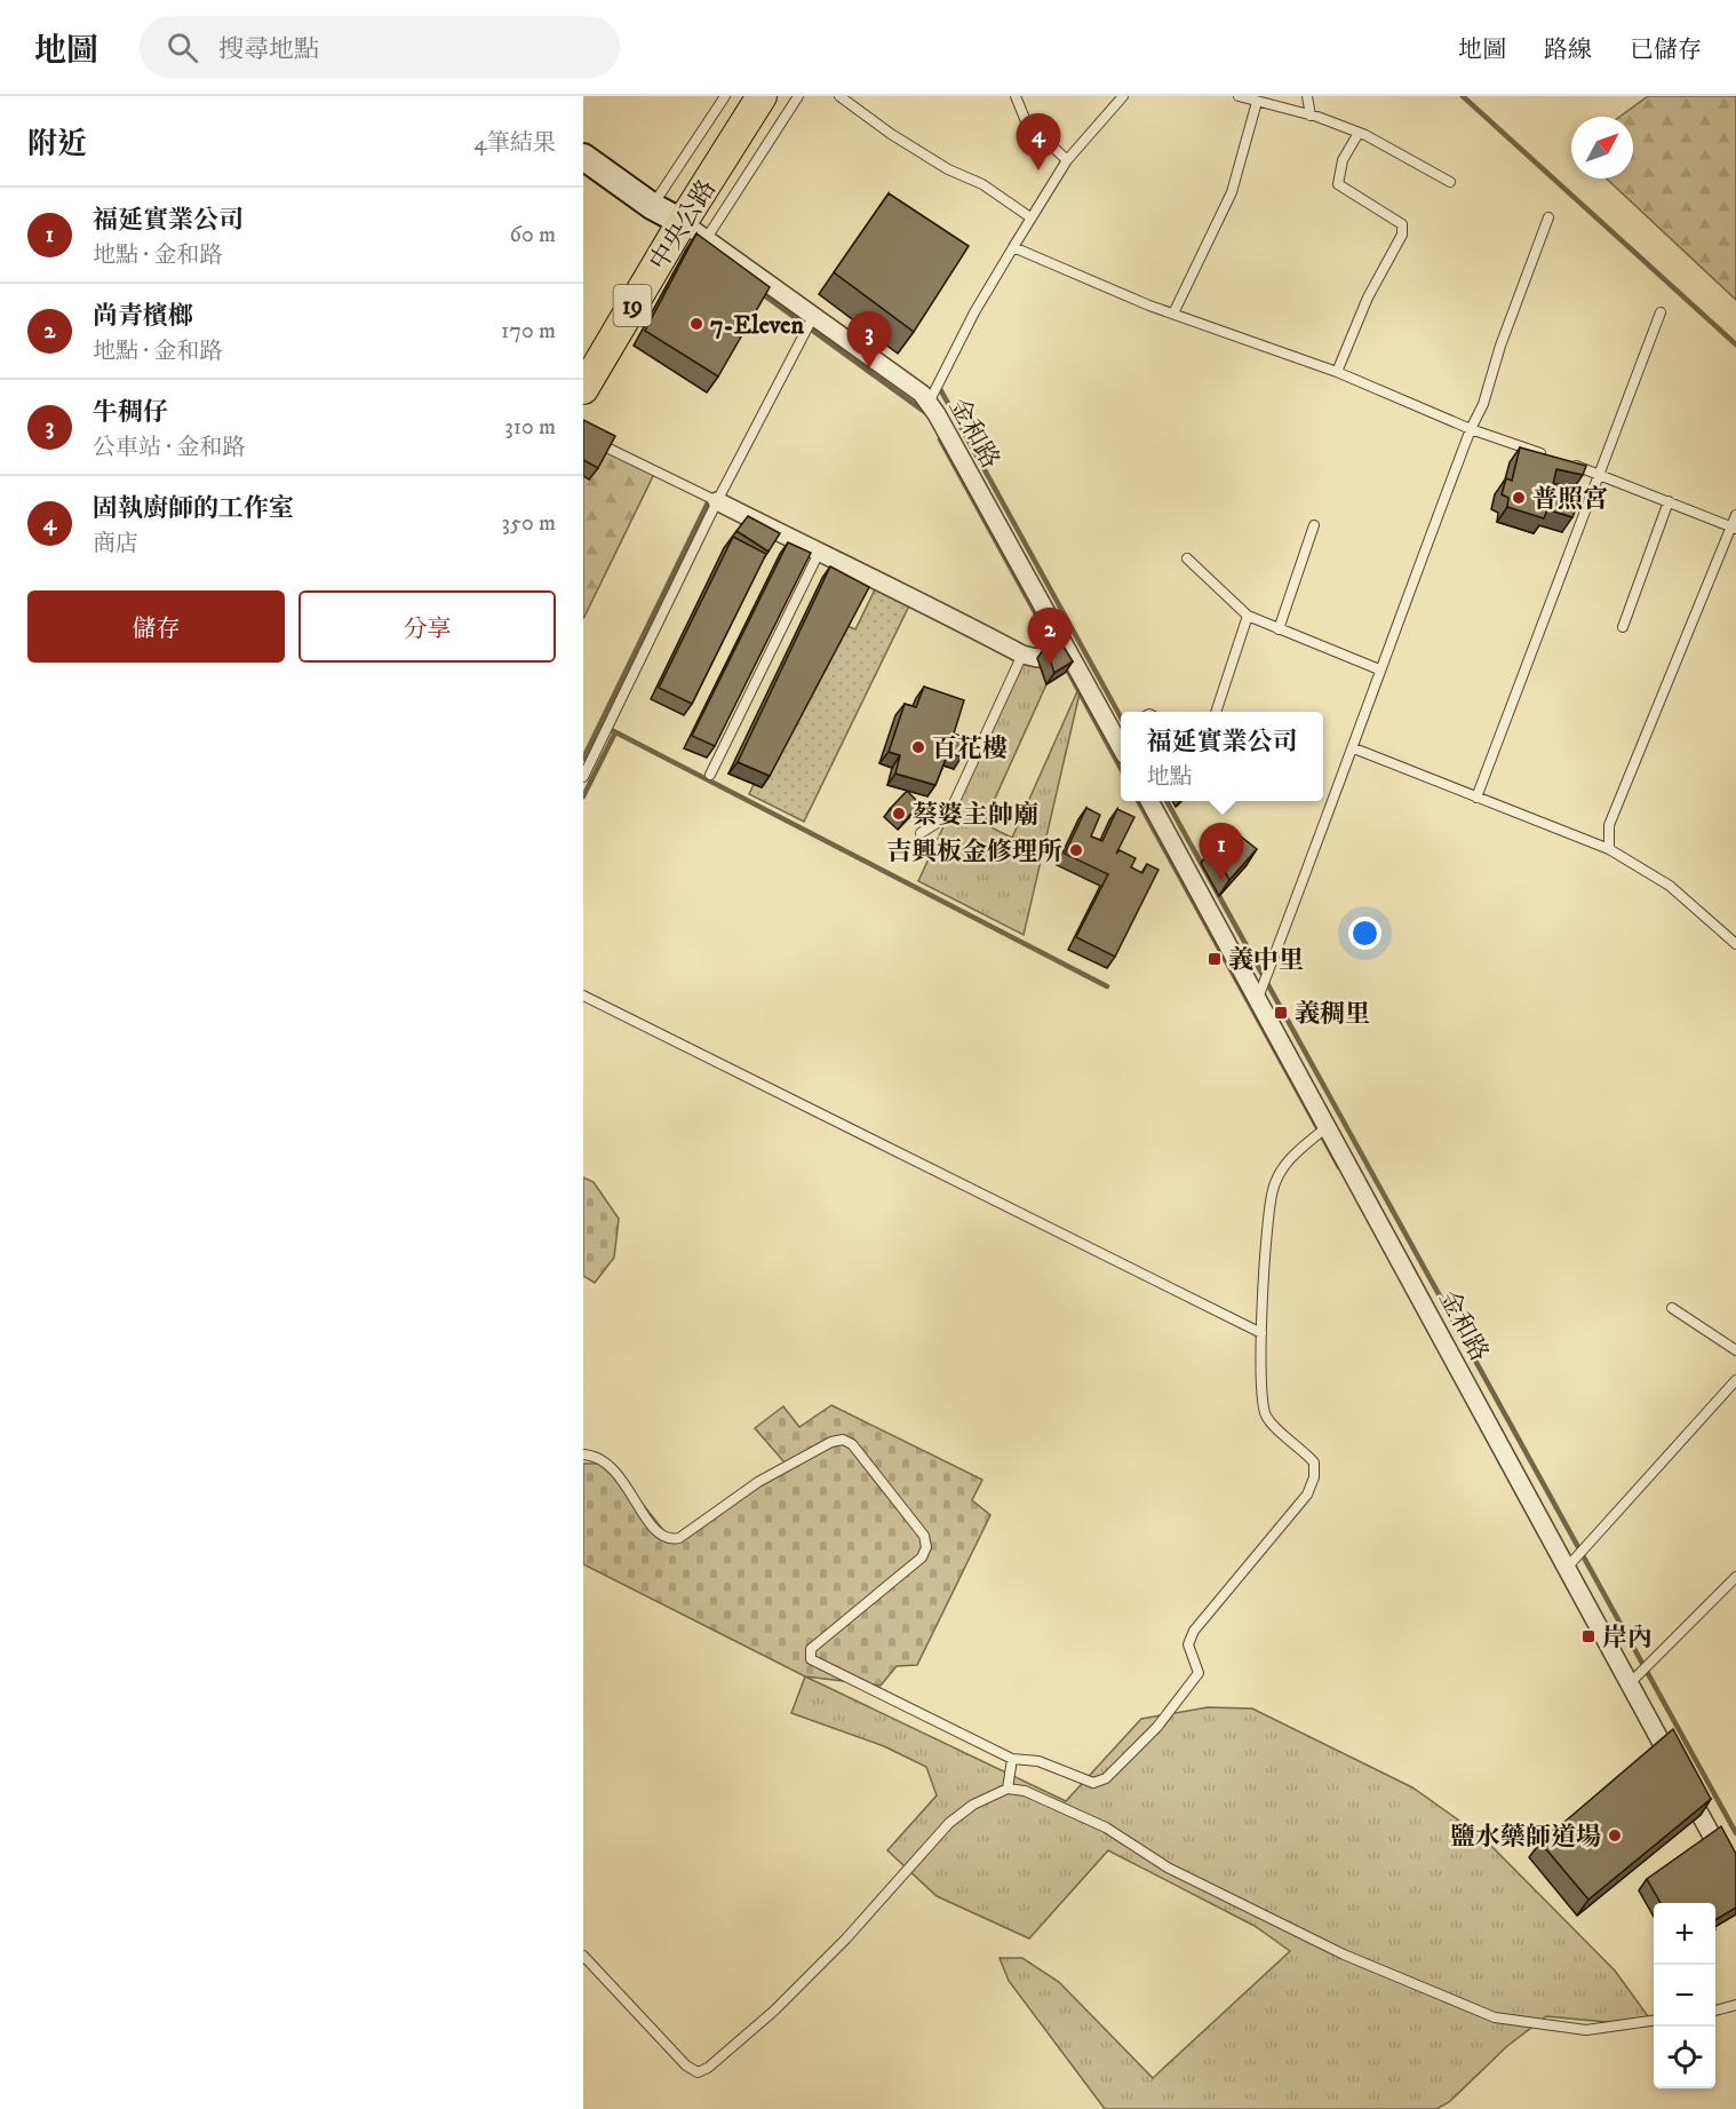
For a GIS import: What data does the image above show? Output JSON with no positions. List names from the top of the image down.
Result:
{
  "streets": {
    "main road": ["中央公路", "19"],
    "street": ["金和路"]
  },
  "crossings": [
    ["中央公路", "金和路"]
  ],
  "places": {
    "other": [
      "7-Eleven",
      "普照宮",
      "百花樓",
      "蔡婆主帥廟",
      "吉興板金修理所",
      "鹽水藥師道場"
    ],
    "transit": ["義中里", "義稠里", "岸內"]
  },
  "north": "top right",
  "page": {
    "header": "地圖",
    "search": "搜尋地點",
    "nav": ["地圖", "路線", "已儲存"],
    "heading": ["附近", "4筆結果"],
    "pins": [
      "4",
      "3",
      "2",
      "1"
    ],
    "list": [
      {
        "mark": "1",
        "name": "福延實業公司",
        "note": "地點 · 金和路",
        "value": "60 m"
      },
      {
        "mark": "2",
        "name": "尚青檳榔",
        "note": "地點 · 金和路",
        "value": "170 m"
      },
      {
        "mark": "3",
        "name": "牛稠仔",
        "note": "公車站 · 金和路",
        "value": "310 m"
      },
      {
        "mark": "4",
        "name": "固執廚師的工作室",
        "note": "商店",
        "value": "350 m"
      }
    ],
    "buttons": ["儲存", "分享"],
    "popup": ["福延實業公司", "地點"],
    "map_buttons": ["+", "−"]
  }
}
